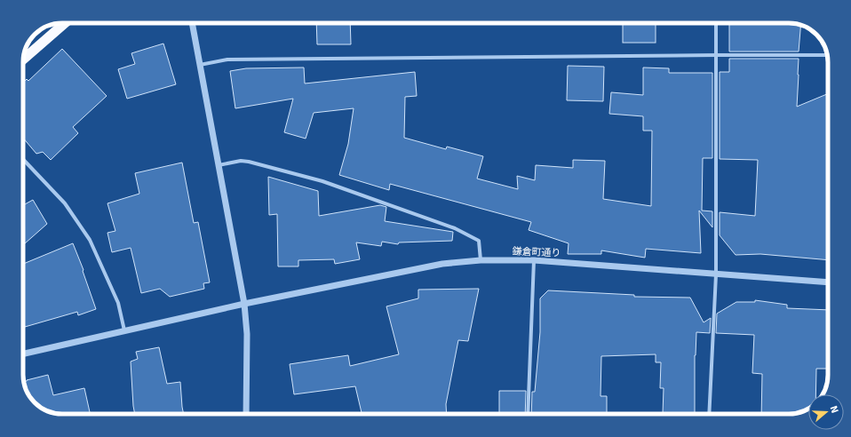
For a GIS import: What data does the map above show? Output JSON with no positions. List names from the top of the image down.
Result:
{
  "streets": {
    "street": ["鎌倉町通り"]
  },
  "north": "right"
}
